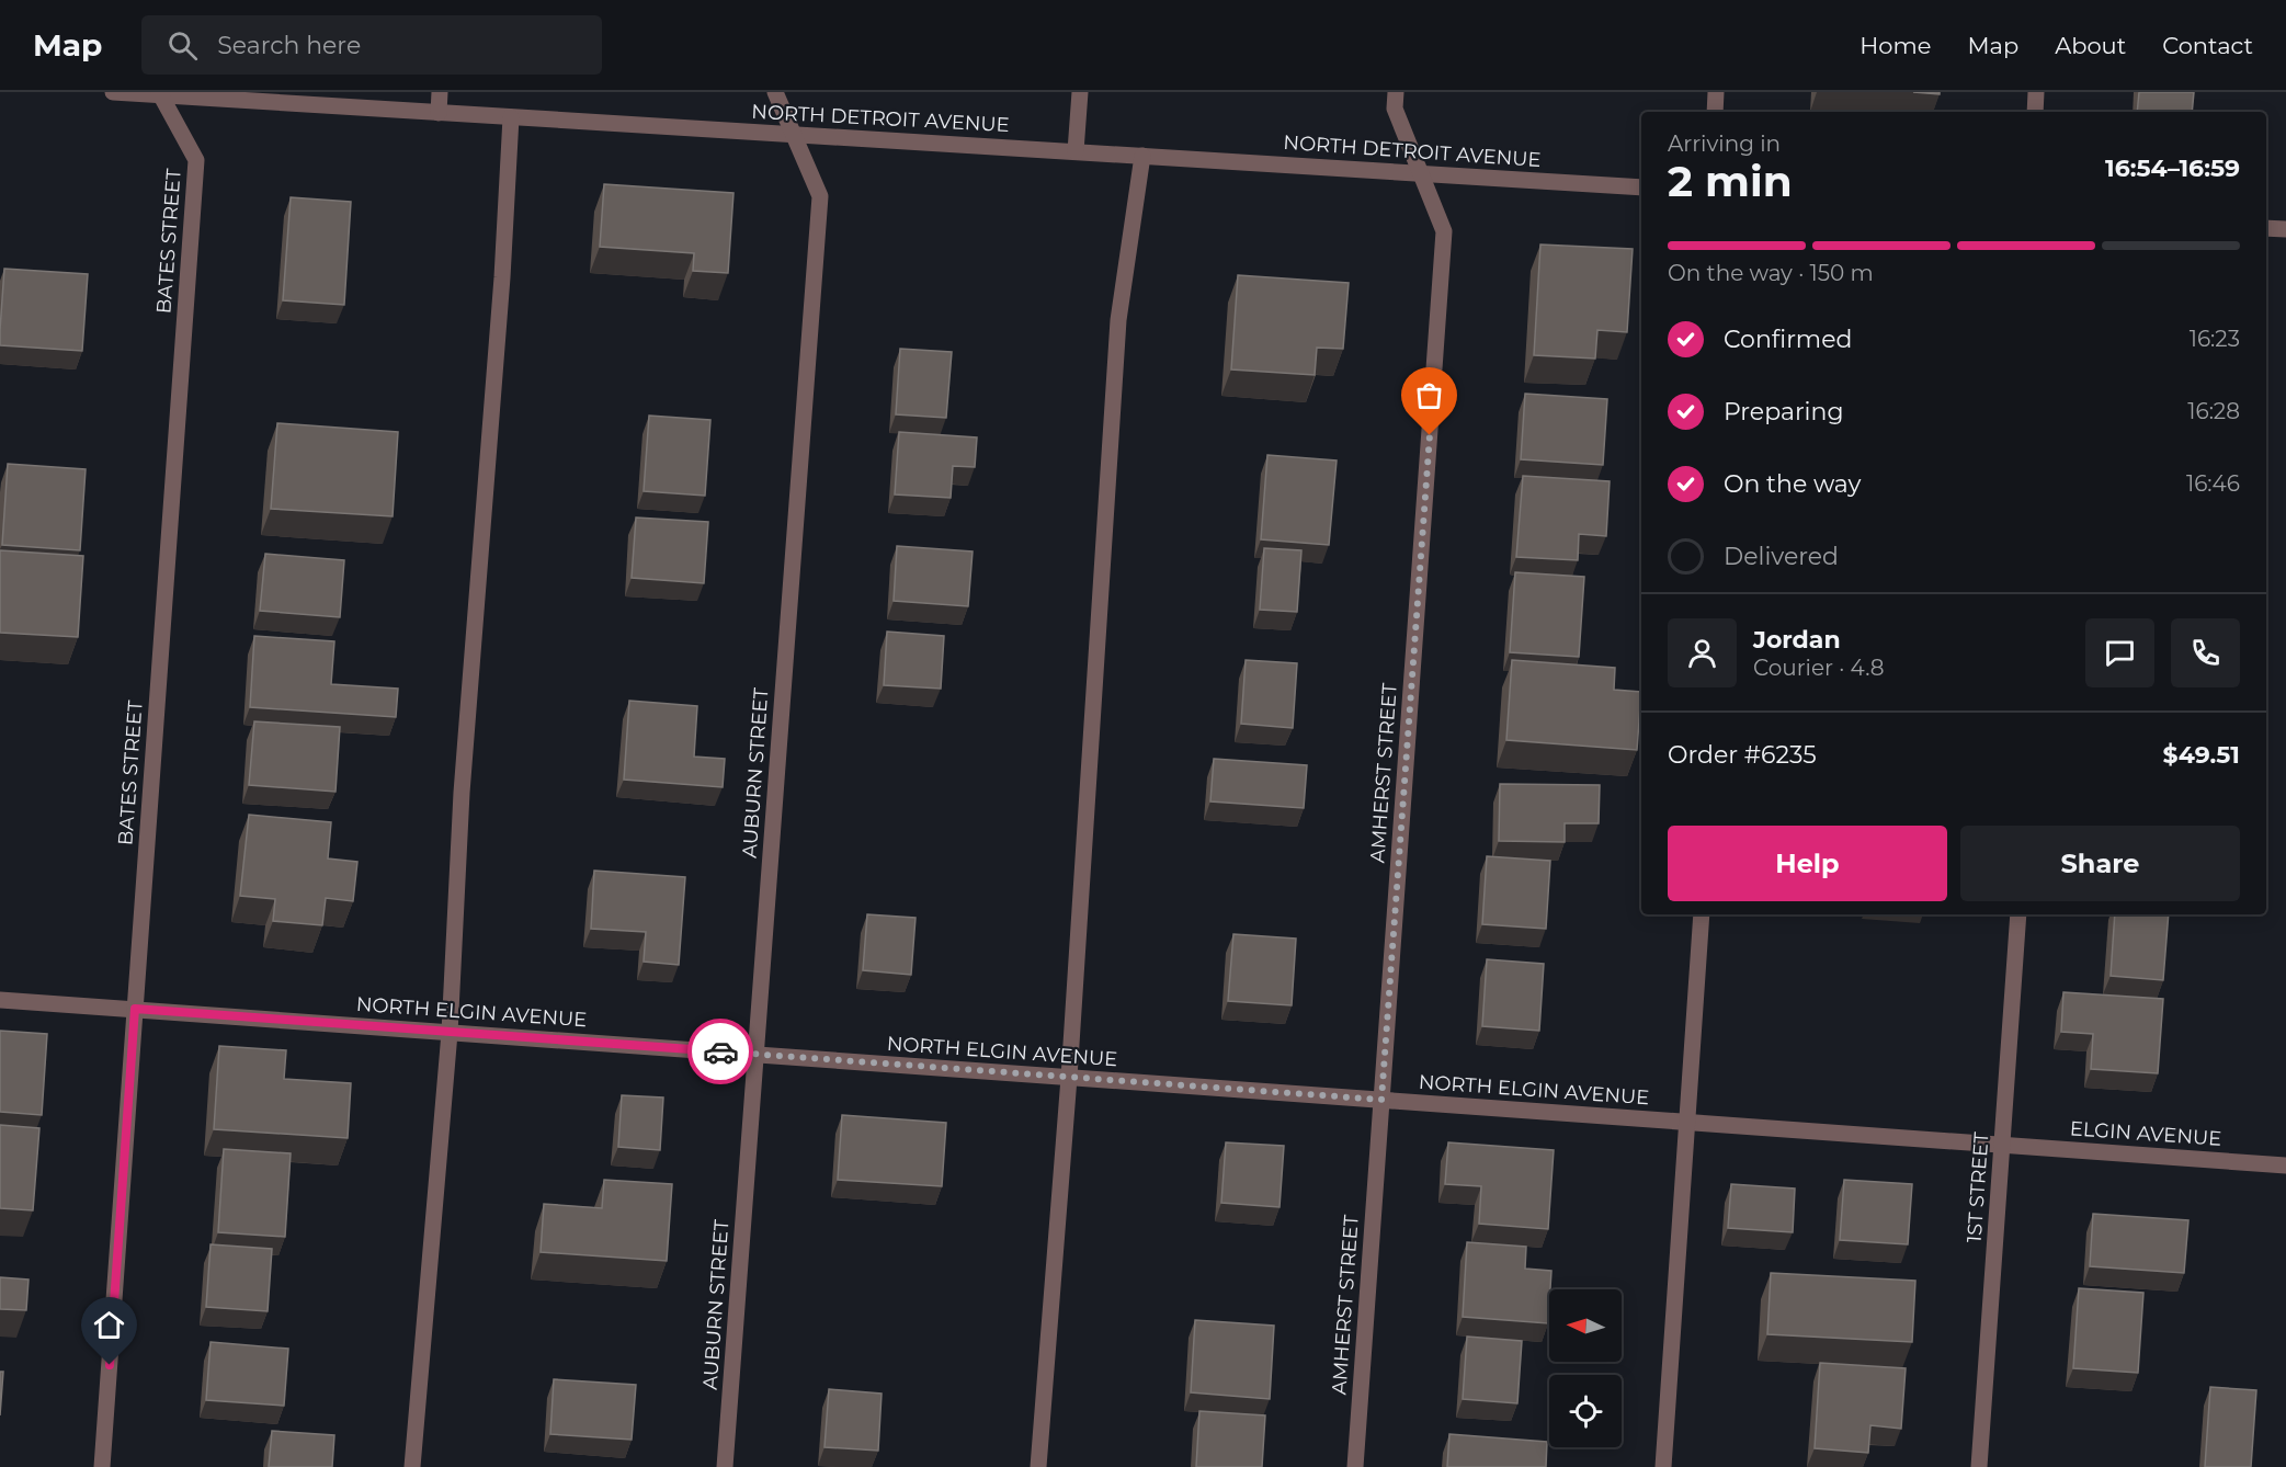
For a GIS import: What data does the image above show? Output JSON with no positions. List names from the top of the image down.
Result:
{
  "streets": {
    "street": [
      "NORTH DETROIT AVENUE",
      "BATES STREET",
      "AUBURN STREET",
      "AMHERST STREET",
      "NORTH ELGIN AVENUE",
      "ELGIN AVENUE",
      "1ST STREET"
    ]
  },
  "crossings": [
    ["NORTH DETROIT AVENUE", "BATES STREET"],
    ["NORTH DETROIT AVENUE", "AUBURN STREET"],
    ["NORTH DETROIT AVENUE", "AMHERST STREET"],
    ["BATES STREET", "NORTH ELGIN AVENUE"],
    ["AUBURN STREET", "NORTH ELGIN AVENUE"],
    ["AMHERST STREET", "NORTH ELGIN AVENUE"],
    ["NORTH ELGIN AVENUE", "ELGIN AVENUE"],
    ["NORTH ELGIN AVENUE", "1ST STREET"],
    ["ELGIN AVENUE", "1ST STREET"]
  ],
  "north": "left",
  "page": {
    "header": "Map",
    "search": "Search here",
    "nav": [
      "Home",
      "Map",
      "About",
      "Contact"
    ],
    "heading": ["2 min", "Arriving in", "16:54–16:59"],
    "panel": [
      "Jordan",
      "Courier · 4.8",
      "Order #6235",
      "$49.51"
    ],
    "bar": "On the way · 150 m",
    "list": [
      ["Confirmed", "16:23"],
      ["Preparing", "16:28"],
      ["On the way", "16:46"],
      "Delivered"
    ],
    "buttons": ["Help", "Share"]
  }
}
